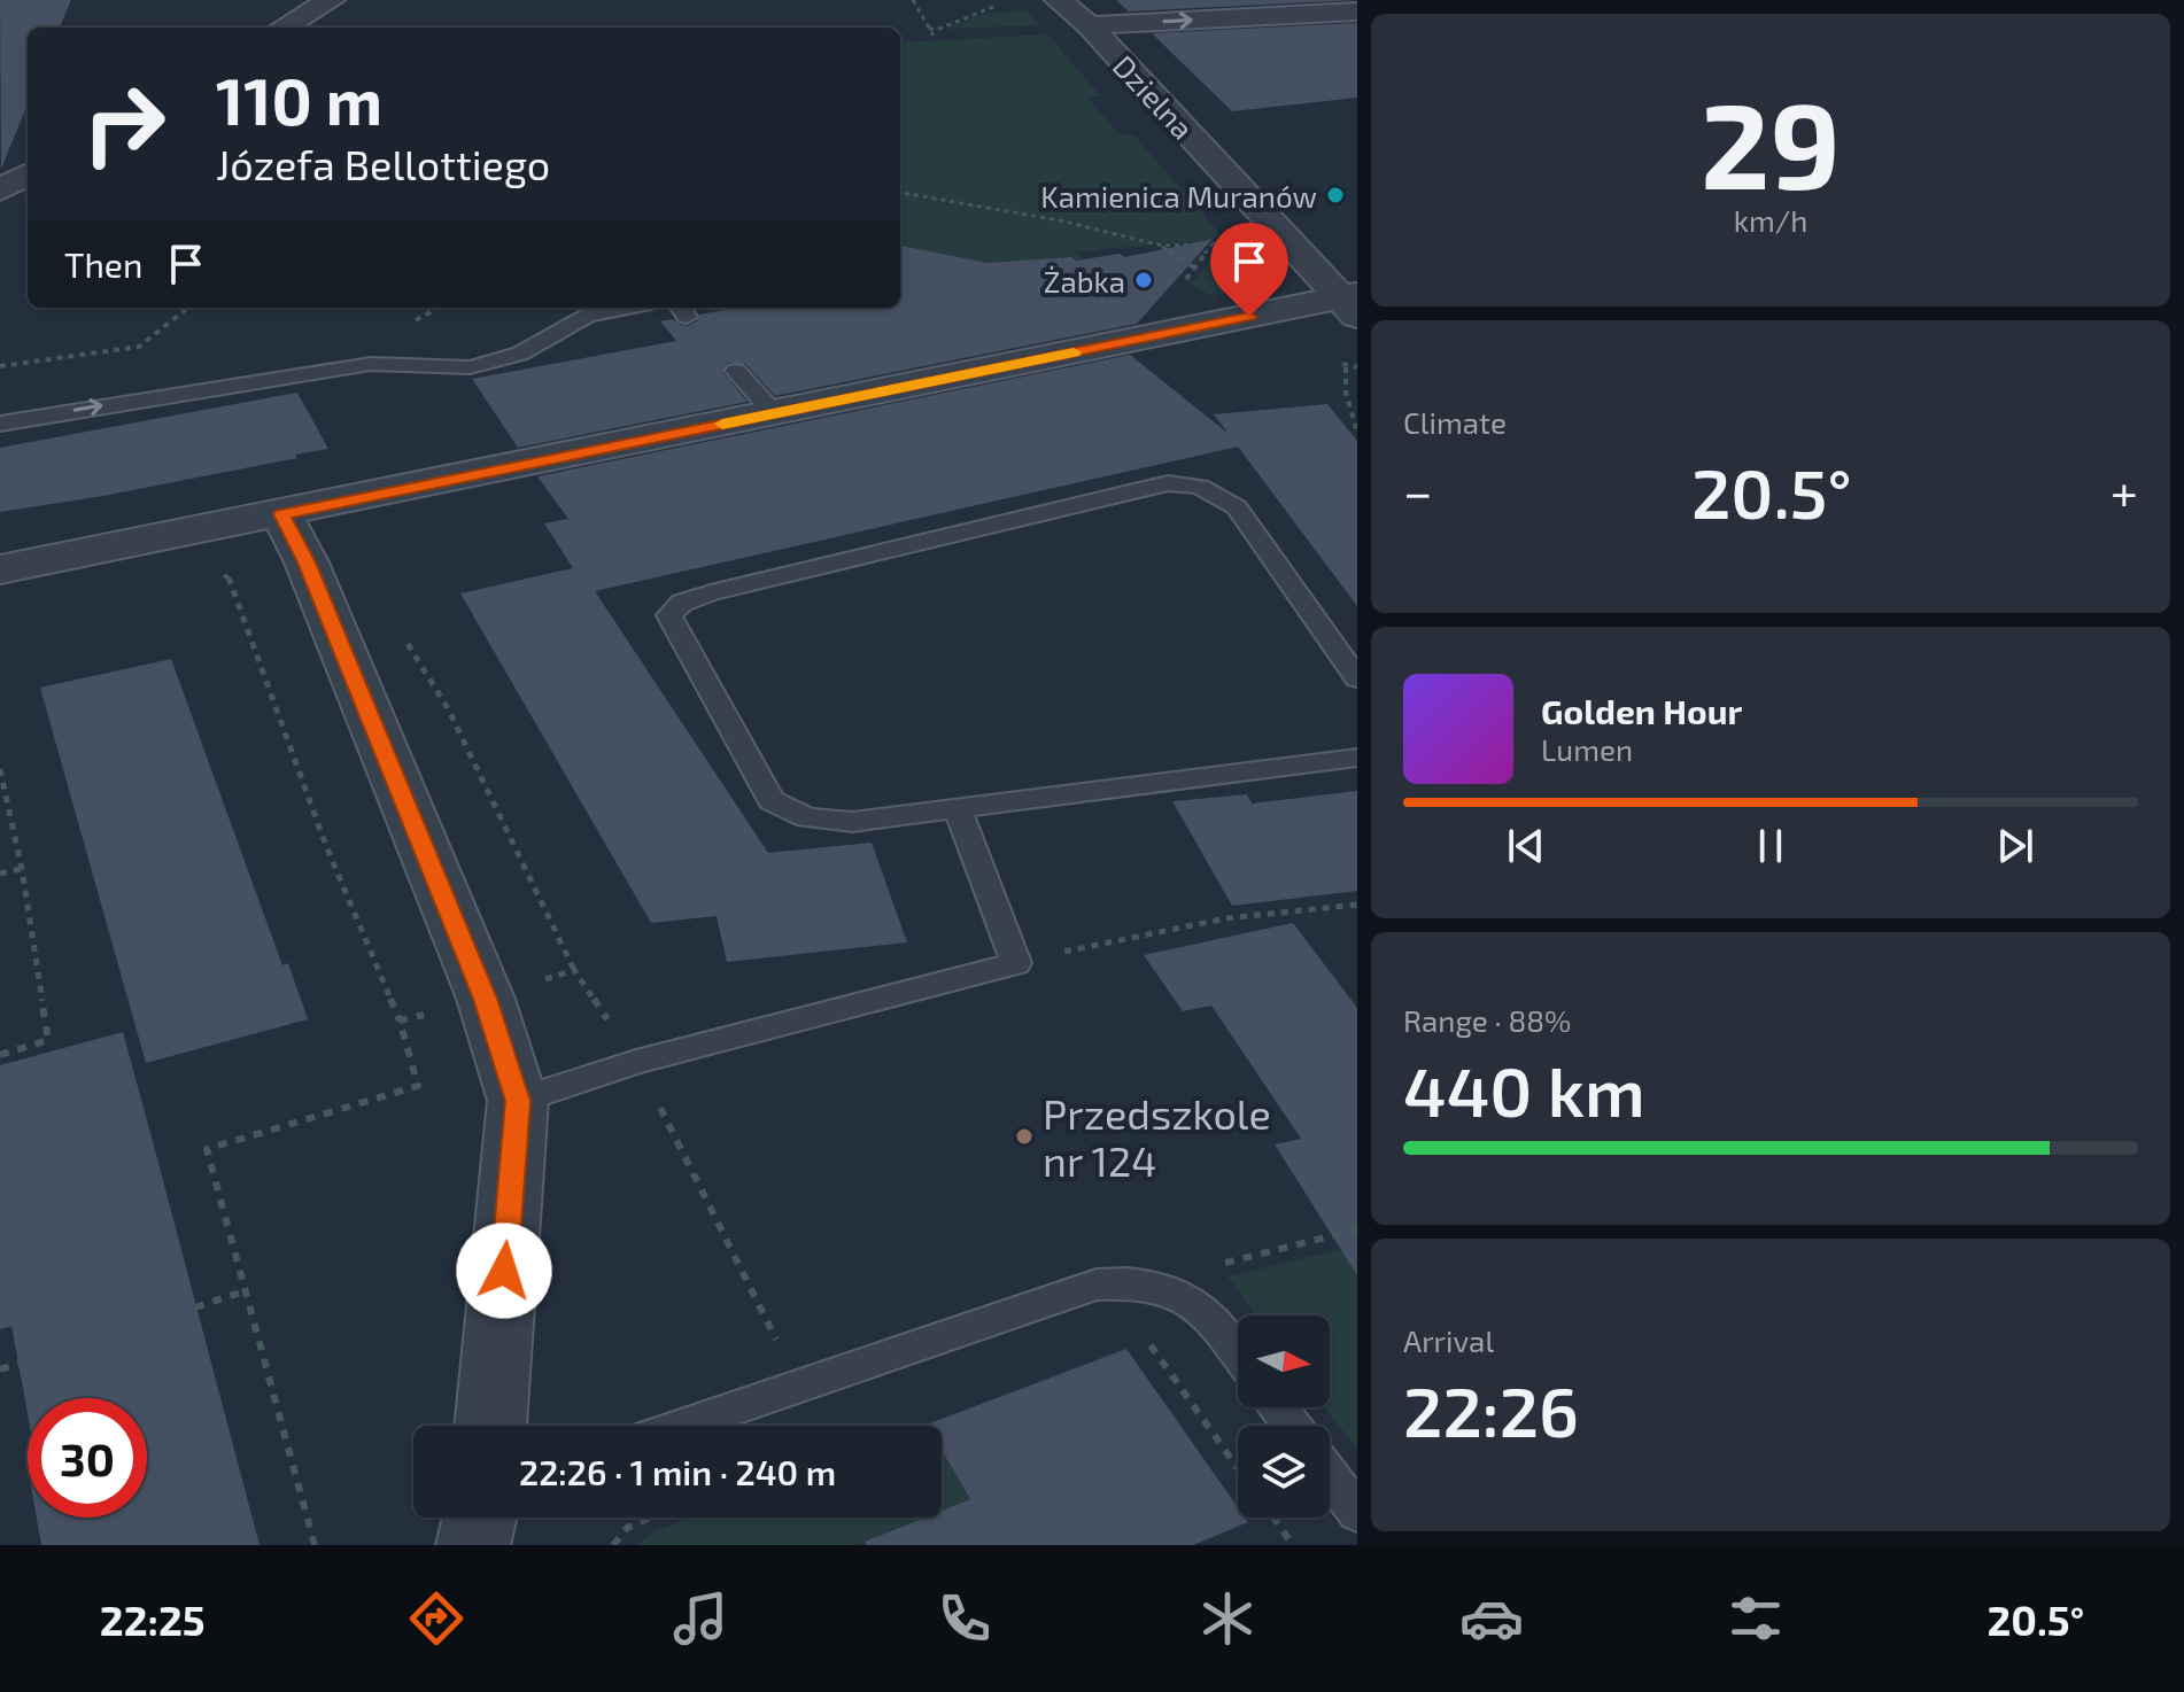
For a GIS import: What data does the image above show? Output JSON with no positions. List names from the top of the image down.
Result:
{
  "streets": {
    "street": ["Dzielna"]
  },
  "places": ["Kamienica Muranów", "Żabka", "Przedszkole nr 124"],
  "north": "right",
  "page": {
    "tile": [
      ["29", "km/h"],
      "Climate",
      ["Range · 88%", "440 km"],
      ["Arrival", "22:26"]
    ],
    "turn": ["110 m", "Józefa Bellottiego"],
    "then": "Then",
    "heat": ["−", "20.5°", "+"],
    "song": ["Golden Hour", "Lumen"],
    "limit": "30",
    "trip": "22:26 · 1 min · 240 m",
    "tabs": ["22:25", "20.5°"]
  }
}
